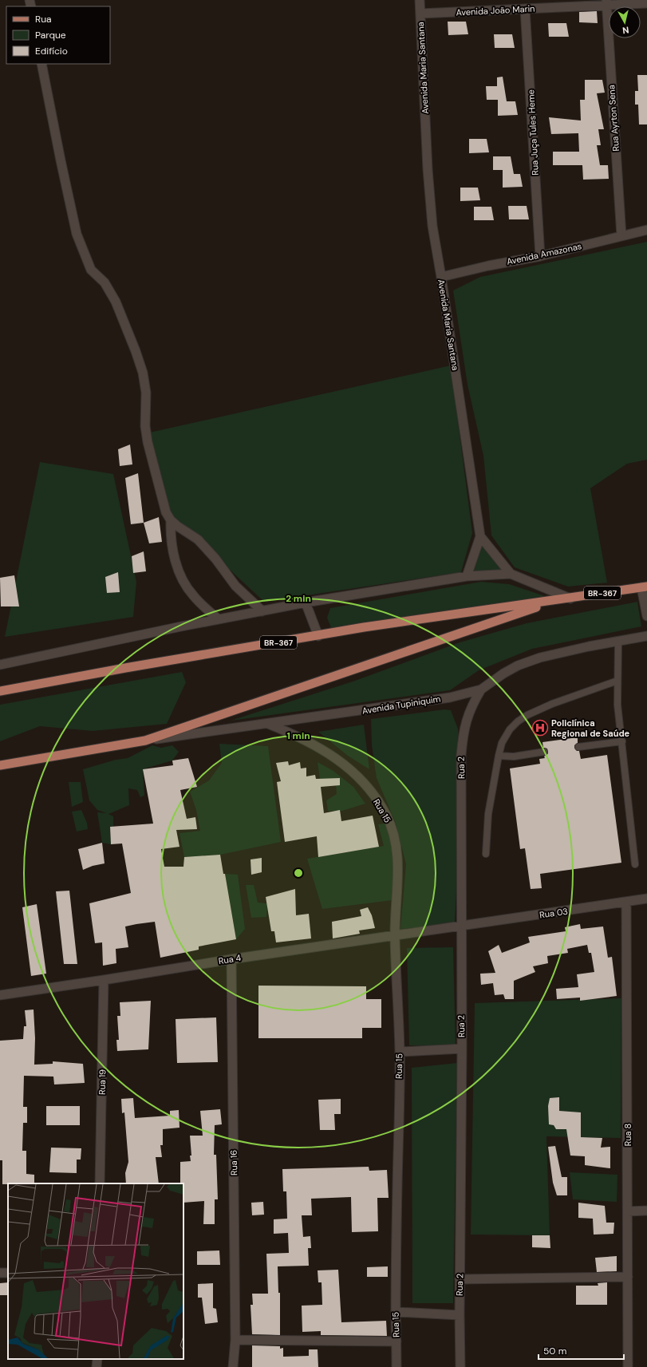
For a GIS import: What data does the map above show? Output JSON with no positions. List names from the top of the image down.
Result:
{
  "streets": {
    "main road": ["BR-367"],
    "street": [
      "Avenida João Marin",
      "Avenida Maria Santana",
      "Rua Ayrton Sena",
      "Rua Juça Tules Heme",
      "Avenida Amazonas",
      "Avenida Tupiniquim",
      "Rua 2",
      "Rua 15",
      "Rua 03",
      "Rua 4",
      "Rua 19",
      "Rua 8",
      "Rua 16"
    ]
  },
  "crossings": [
    ["Avenida João Marin", "Avenida Maria Santana"],
    ["Avenida João Marin", "Rua Ayrton Sena"],
    ["Avenida João Marin", "Rua Juça Tules Heme"],
    ["Avenida Maria Santana", "Avenida Amazonas"],
    ["Rua Ayrton Sena", "Avenida Amazonas"],
    ["Rua Juça Tules Heme", "Avenida Amazonas"],
    ["BR-367", "Avenida Tupiniquim"],
    ["Avenida Tupiniquim", "Rua 2"],
    ["Avenida Tupiniquim", "Rua 15"],
    ["Rua 2", "Rua 03"],
    ["Rua 2", "Rua 4"],
    ["Rua 15", "Rua 4"],
    ["Rua 03", "Rua 4"],
    ["Rua 03", "Rua 8"],
    ["Rua 4", "Rua 19"],
    ["Rua 4", "Rua 16"]
  ],
  "places": {
    "hospital": ["Policlínica Regional de Saúde"]
  },
  "legend": ["Rua", "Parque", "Edifício"],
  "scale_bar": "50 m",
  "north": "bottom",
  "rings": ["2 min", "1 min"]
}
